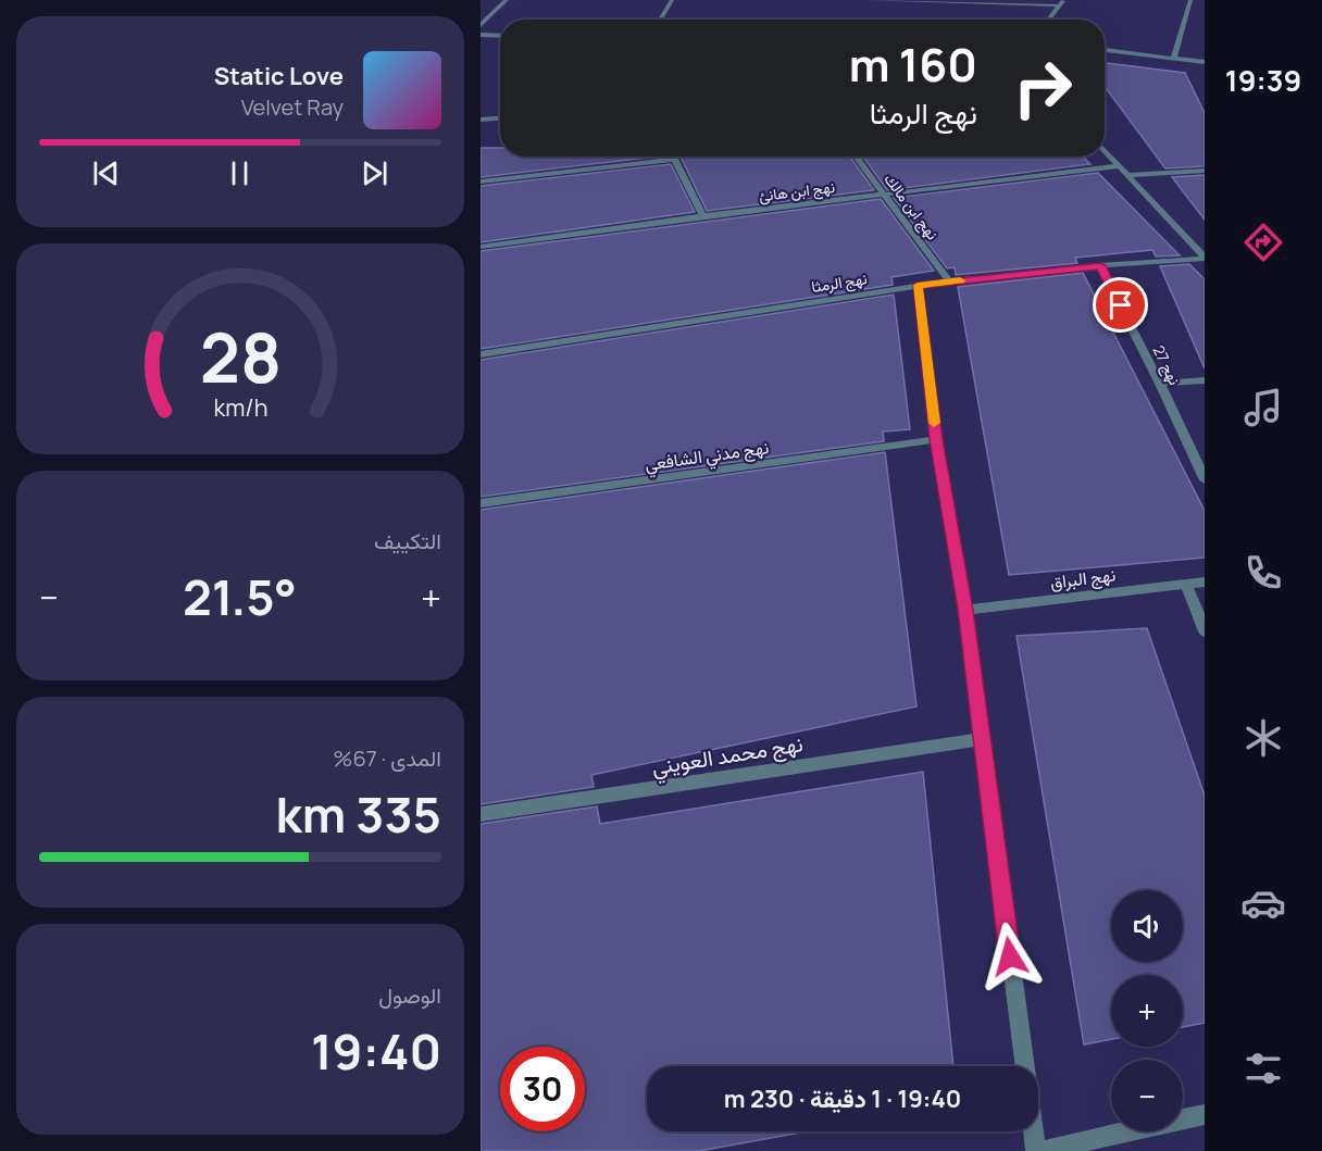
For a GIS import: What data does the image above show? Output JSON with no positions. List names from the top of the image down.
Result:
{
  "streets": {
    "street": [
      "نهج ابن هانئ",
      "نهج ابن مالك",
      "نهج الرمثا",
      "نهج 27",
      "نهج مدني الشافعي",
      "نهج البراق",
      "نهج محمد العويني"
    ]
  },
  "crossings": [
    ["نهج ابن هانئ", "نهج ابن مالك"],
    ["نهج ابن مالك", "نهج الرمثا"],
    ["نهج الرمثا", "نهج 27"]
  ],
  "page": {
    "tabs": "19:39",
    "turn": ["160 m", "نهج الرمثا"],
    "song": ["Static Love", "Velvet Ray"],
    "tile": [
      "التكييف",
      ["المدى · 67%", "335 km"],
      ["الوصول", "19:40"]
    ],
    "heat": ["−", "21.5°", "+"],
    "map_buttons": ["+", "−"],
    "limit": "30",
    "trip": "19:40 · 1 دقيقة · 230 m",
    "gauge": ["28", "km/h"]
  }
}
